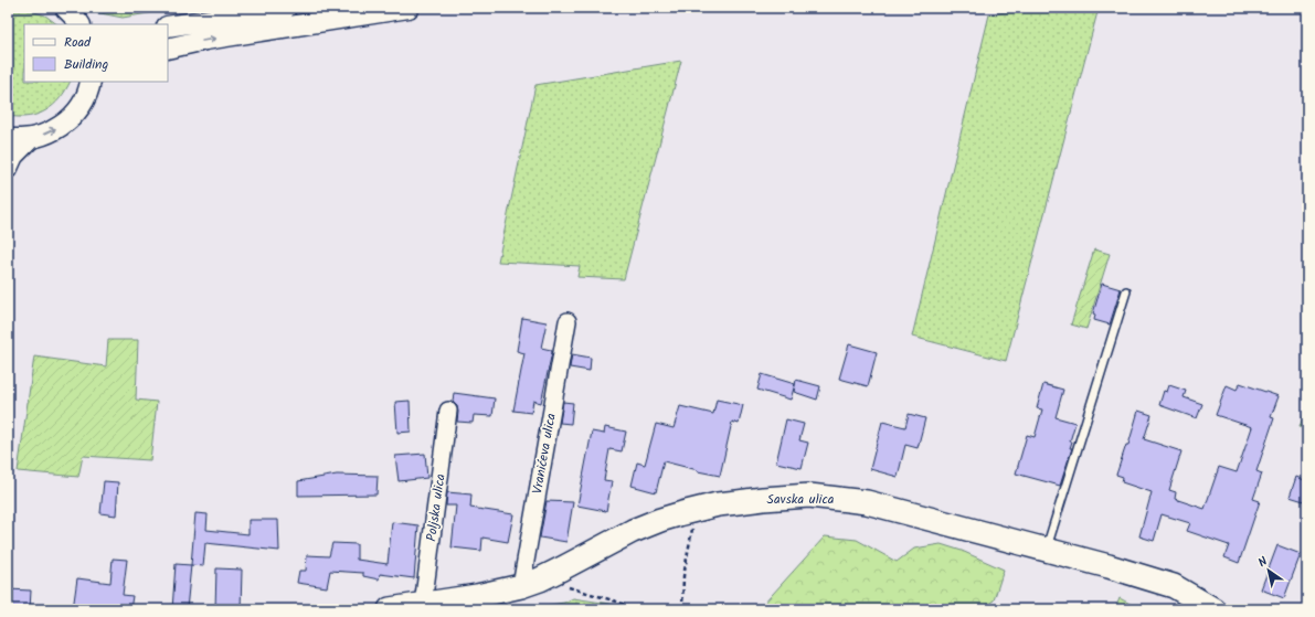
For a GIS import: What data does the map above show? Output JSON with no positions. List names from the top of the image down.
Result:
{
  "streets": {
    "main road": ["Savska ulica"],
    "street": ["Vranićeva ulica", "Poljska ulica"]
  },
  "crossings": [
    ["Vranićeva ulica", "Savska ulica"],
    ["Savska ulica", "Poljska ulica"]
  ],
  "legend": ["Road", "Building"],
  "north": "top left"
}
